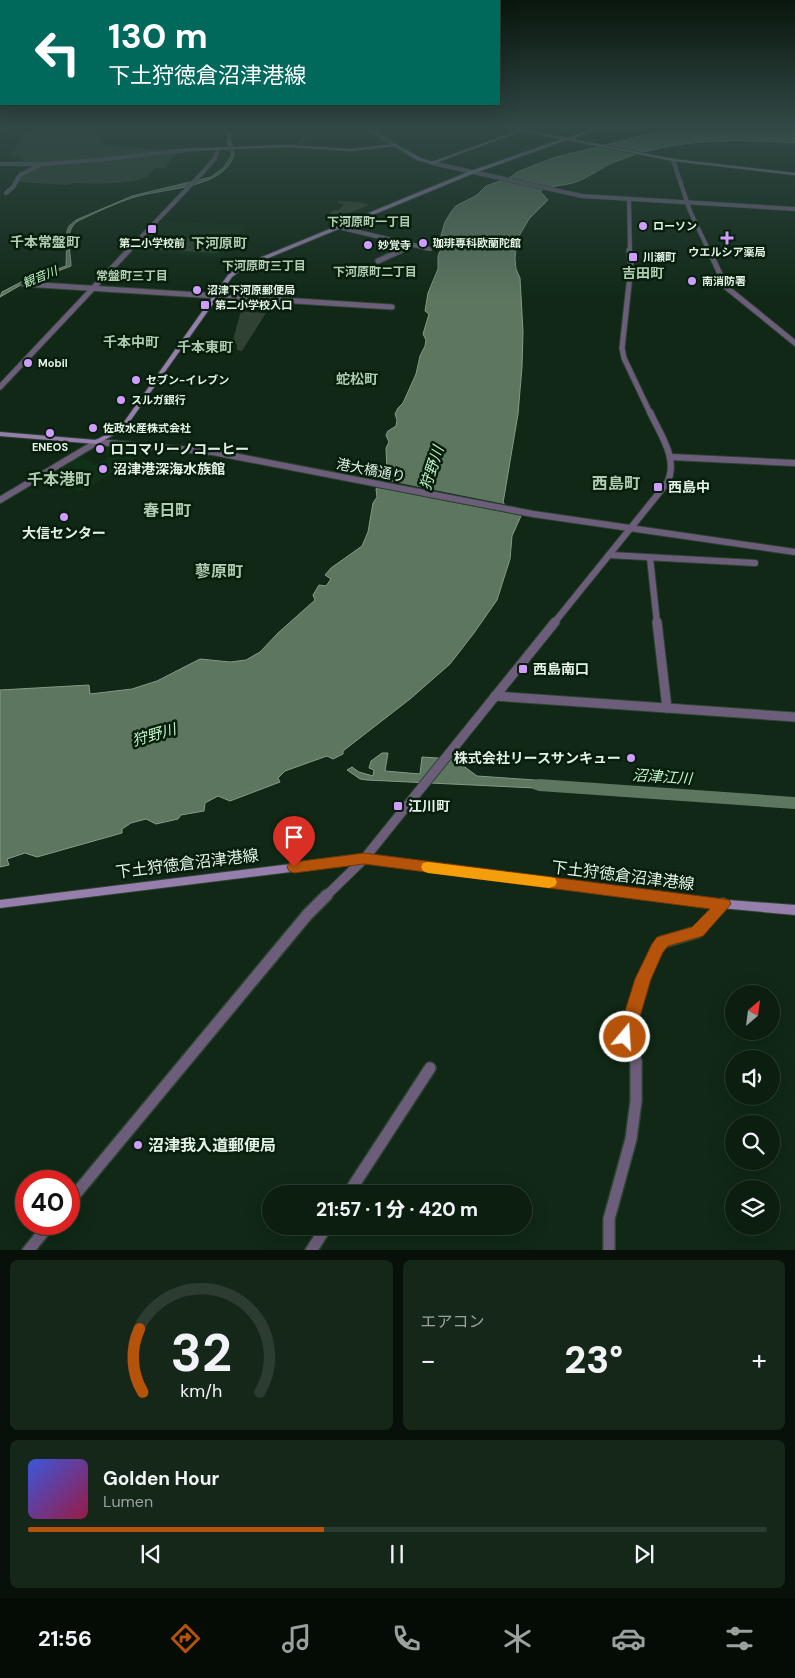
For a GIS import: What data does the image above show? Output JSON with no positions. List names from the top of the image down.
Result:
{
  "streets": {
    "main road": ["港大橋通り", "下土狩徳倉沼津港線"]
  },
  "districts": [
    "下河原町一丁目",
    "千本常盤町",
    "下河原町",
    "下河原町三丁目",
    "下河原町二丁目",
    "吉田町",
    "常盤町三丁目",
    "千本中町",
    "千本東町",
    "蛇松町",
    "千本港町",
    "西島町",
    "春日町",
    "蓼原町"
  ],
  "water": ["観音川", "狩野川", "沼津江川"],
  "places": {
    "other": [
      "ローソン",
      "珈琲専科欧蘭陀館",
      "妙覚寺",
      "南消防署",
      "沼津下河原郵便局",
      "Mobil",
      "セブン-イレブン",
      "スルガ銀行",
      "佐政水産株式会社",
      "ENEOS",
      "ロコマリーノコーヒー",
      "沼津港深海水族館",
      "大信センター",
      "株式会社リースサンキュー",
      "沼津我入道郵便局"
    ],
    "transit": [
      "第二小学校前",
      "川瀬町",
      "第二小学校入口",
      "西島中",
      "西島南口",
      "江川町"
    ],
    "health": ["ウエルシア薬局"]
  },
  "north": "top right",
  "page": {
    "turn": ["130 m", "下土狩徳倉沼津港線"],
    "limit": "40",
    "trip": "21:57 · 1 分 · 420 m",
    "tile": "エアコン",
    "heat": ["−", "23°", "+"],
    "song": ["Golden Hour", "Lumen"],
    "tabs": "21:56",
    "gauge": ["32", "km/h"]
  }
}
